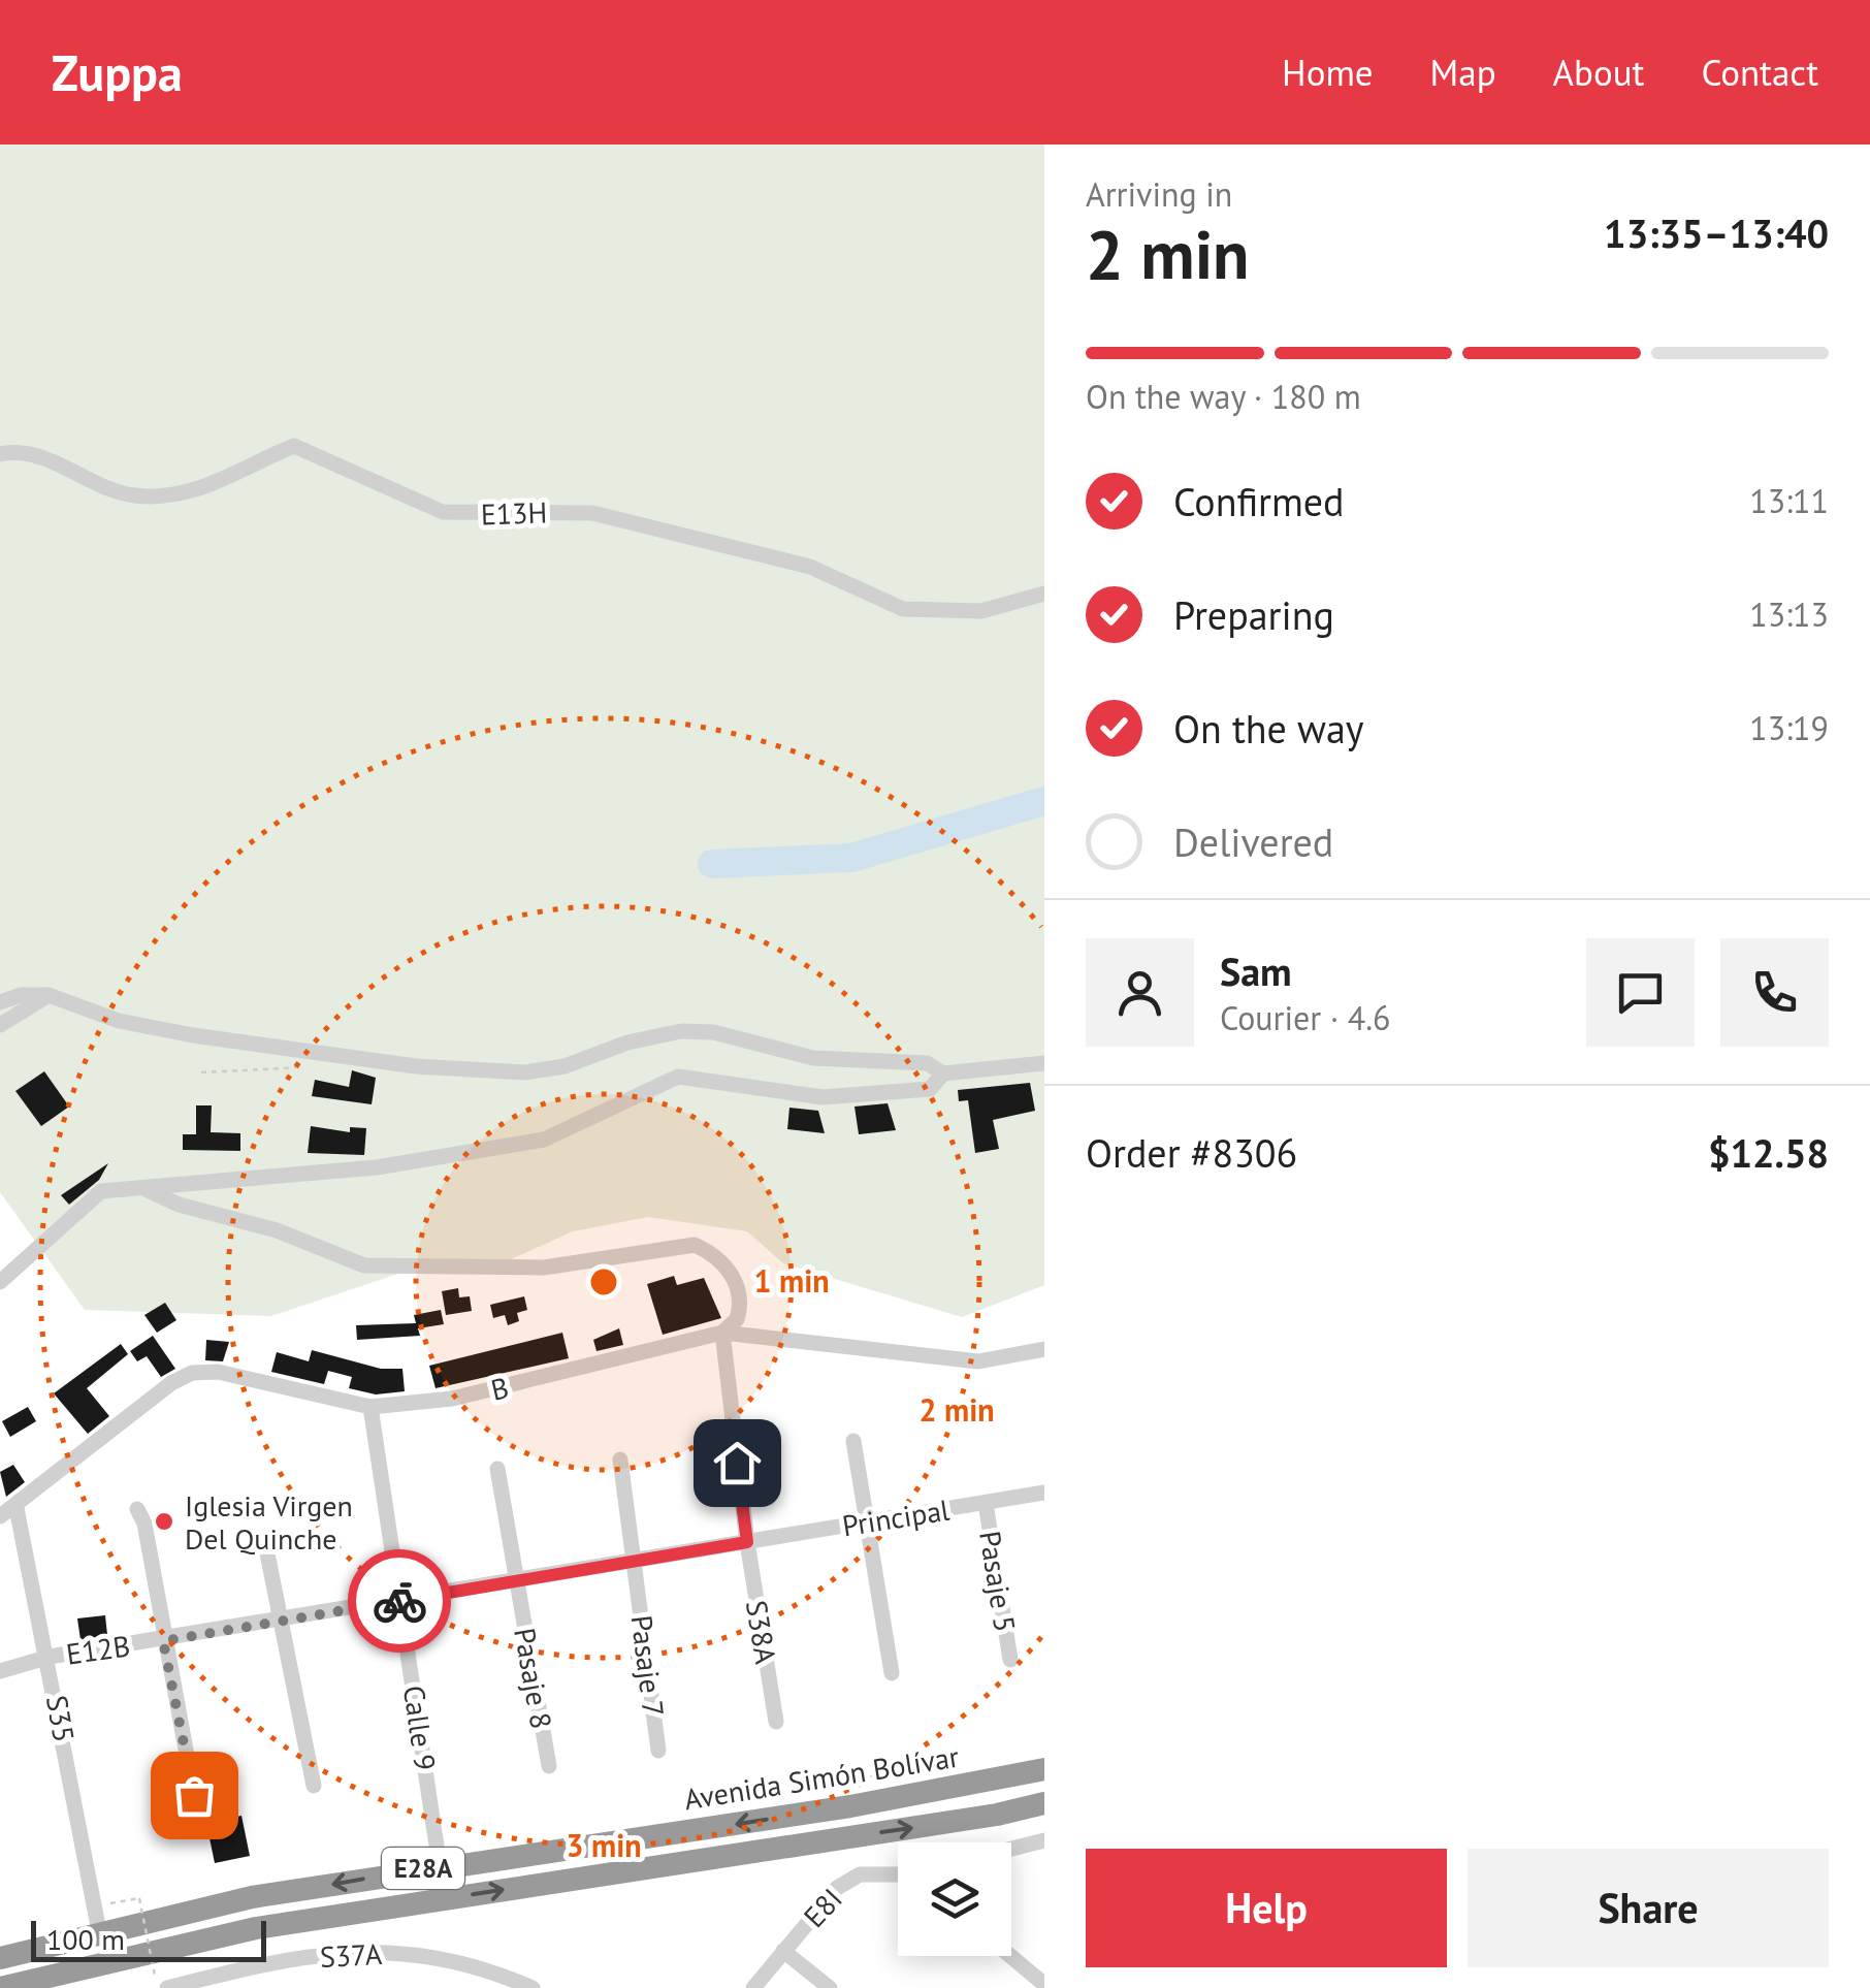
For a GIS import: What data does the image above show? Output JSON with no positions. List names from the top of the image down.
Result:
{
  "streets": {
    "highway": ["Avenida Simón Bolívar", "E28A"],
    "street": [
      "E13H",
      "B",
      "Principal",
      "Pasaje 5",
      "S38A",
      "E12B",
      "Pasaje 7",
      "Pasaje 8",
      "S35",
      "Calle 9",
      "E8I",
      "S37A"
    ]
  },
  "crossings": [
    ["B", "S38A"],
    ["B", "S35"],
    ["B", "Calle 9"],
    ["Principal", "Pasaje 5"],
    ["Principal", "S38A"],
    ["Principal", "E12B"],
    ["S38A", "E12B"],
    ["E12B", "Pasaje 7"],
    ["E12B", "Pasaje 8"],
    ["E12B", "S35"],
    ["E12B", "Calle 9"],
    ["S35", "Avenida Simón Bolívar"],
    ["Calle 9", "Avenida Simón Bolívar"]
  ],
  "places": ["Iglesia Virgen Del Quinche"],
  "scale_bar": "100 m",
  "page": {
    "header": "Zuppa",
    "nav": [
      "Home",
      "Map",
      "About",
      "Contact"
    ],
    "heading": ["2 min", "Arriving in", "13:35–13:40"],
    "panel": [
      "Sam",
      "Courier · 4.6",
      "Order #8306",
      "$12.58"
    ],
    "bar": "On the way · 180 m",
    "list": [
      ["Confirmed", "13:11"],
      ["Preparing", "13:13"],
      ["On the way", "13:19"],
      "Delivered"
    ],
    "buttons": ["Help", "Share"],
    "scale": "100 m"
  },
  "rings": ["1 min", "2 min", "3 min"]
}
